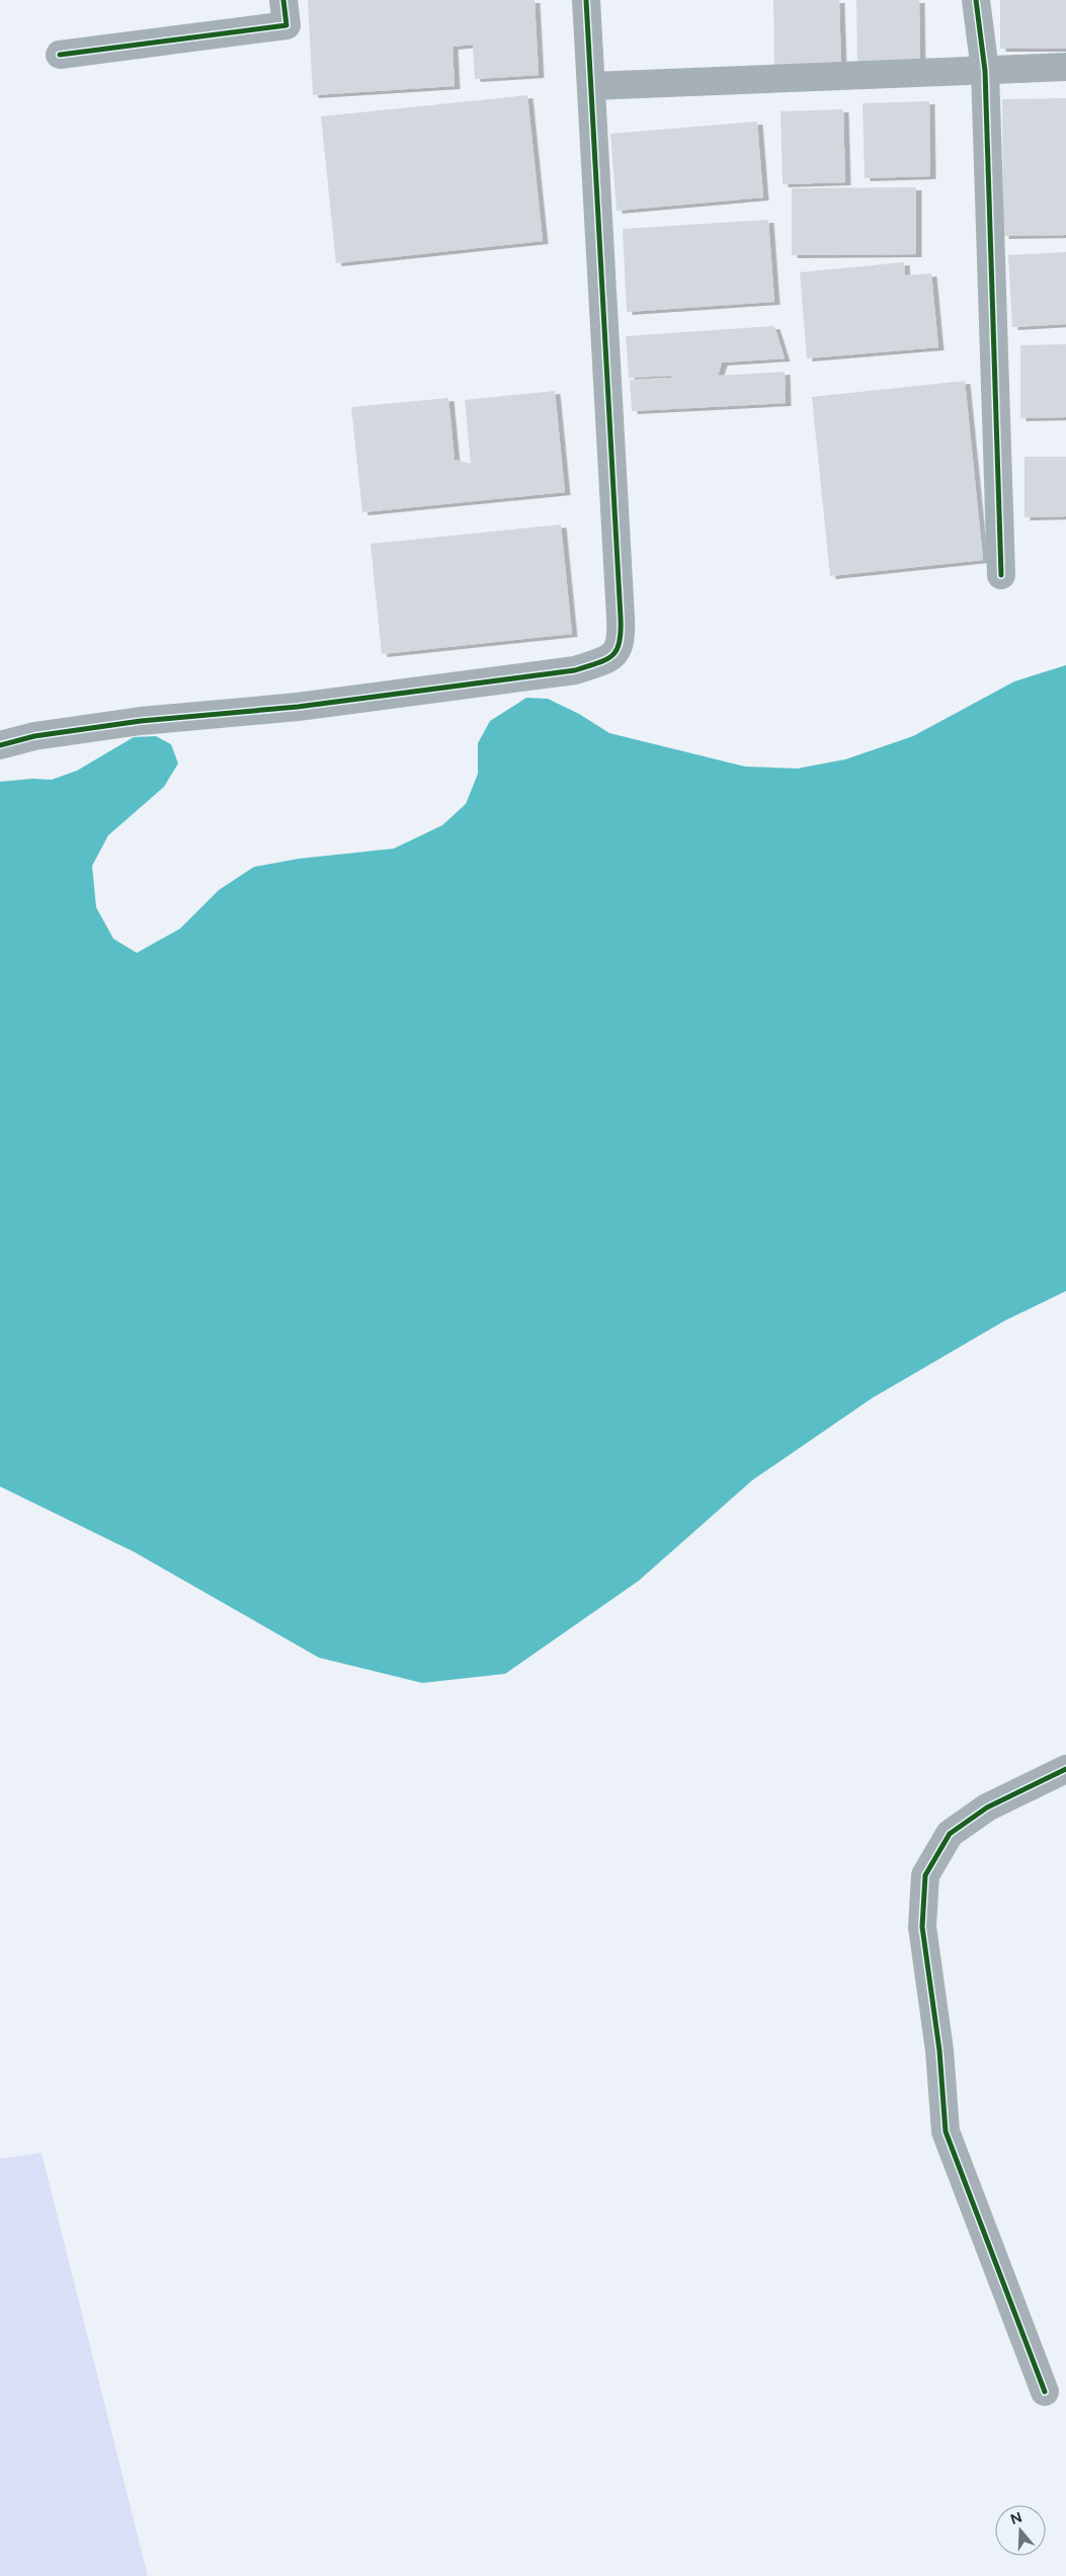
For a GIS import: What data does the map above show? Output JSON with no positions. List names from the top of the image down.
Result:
{
  "north": "top"
}
